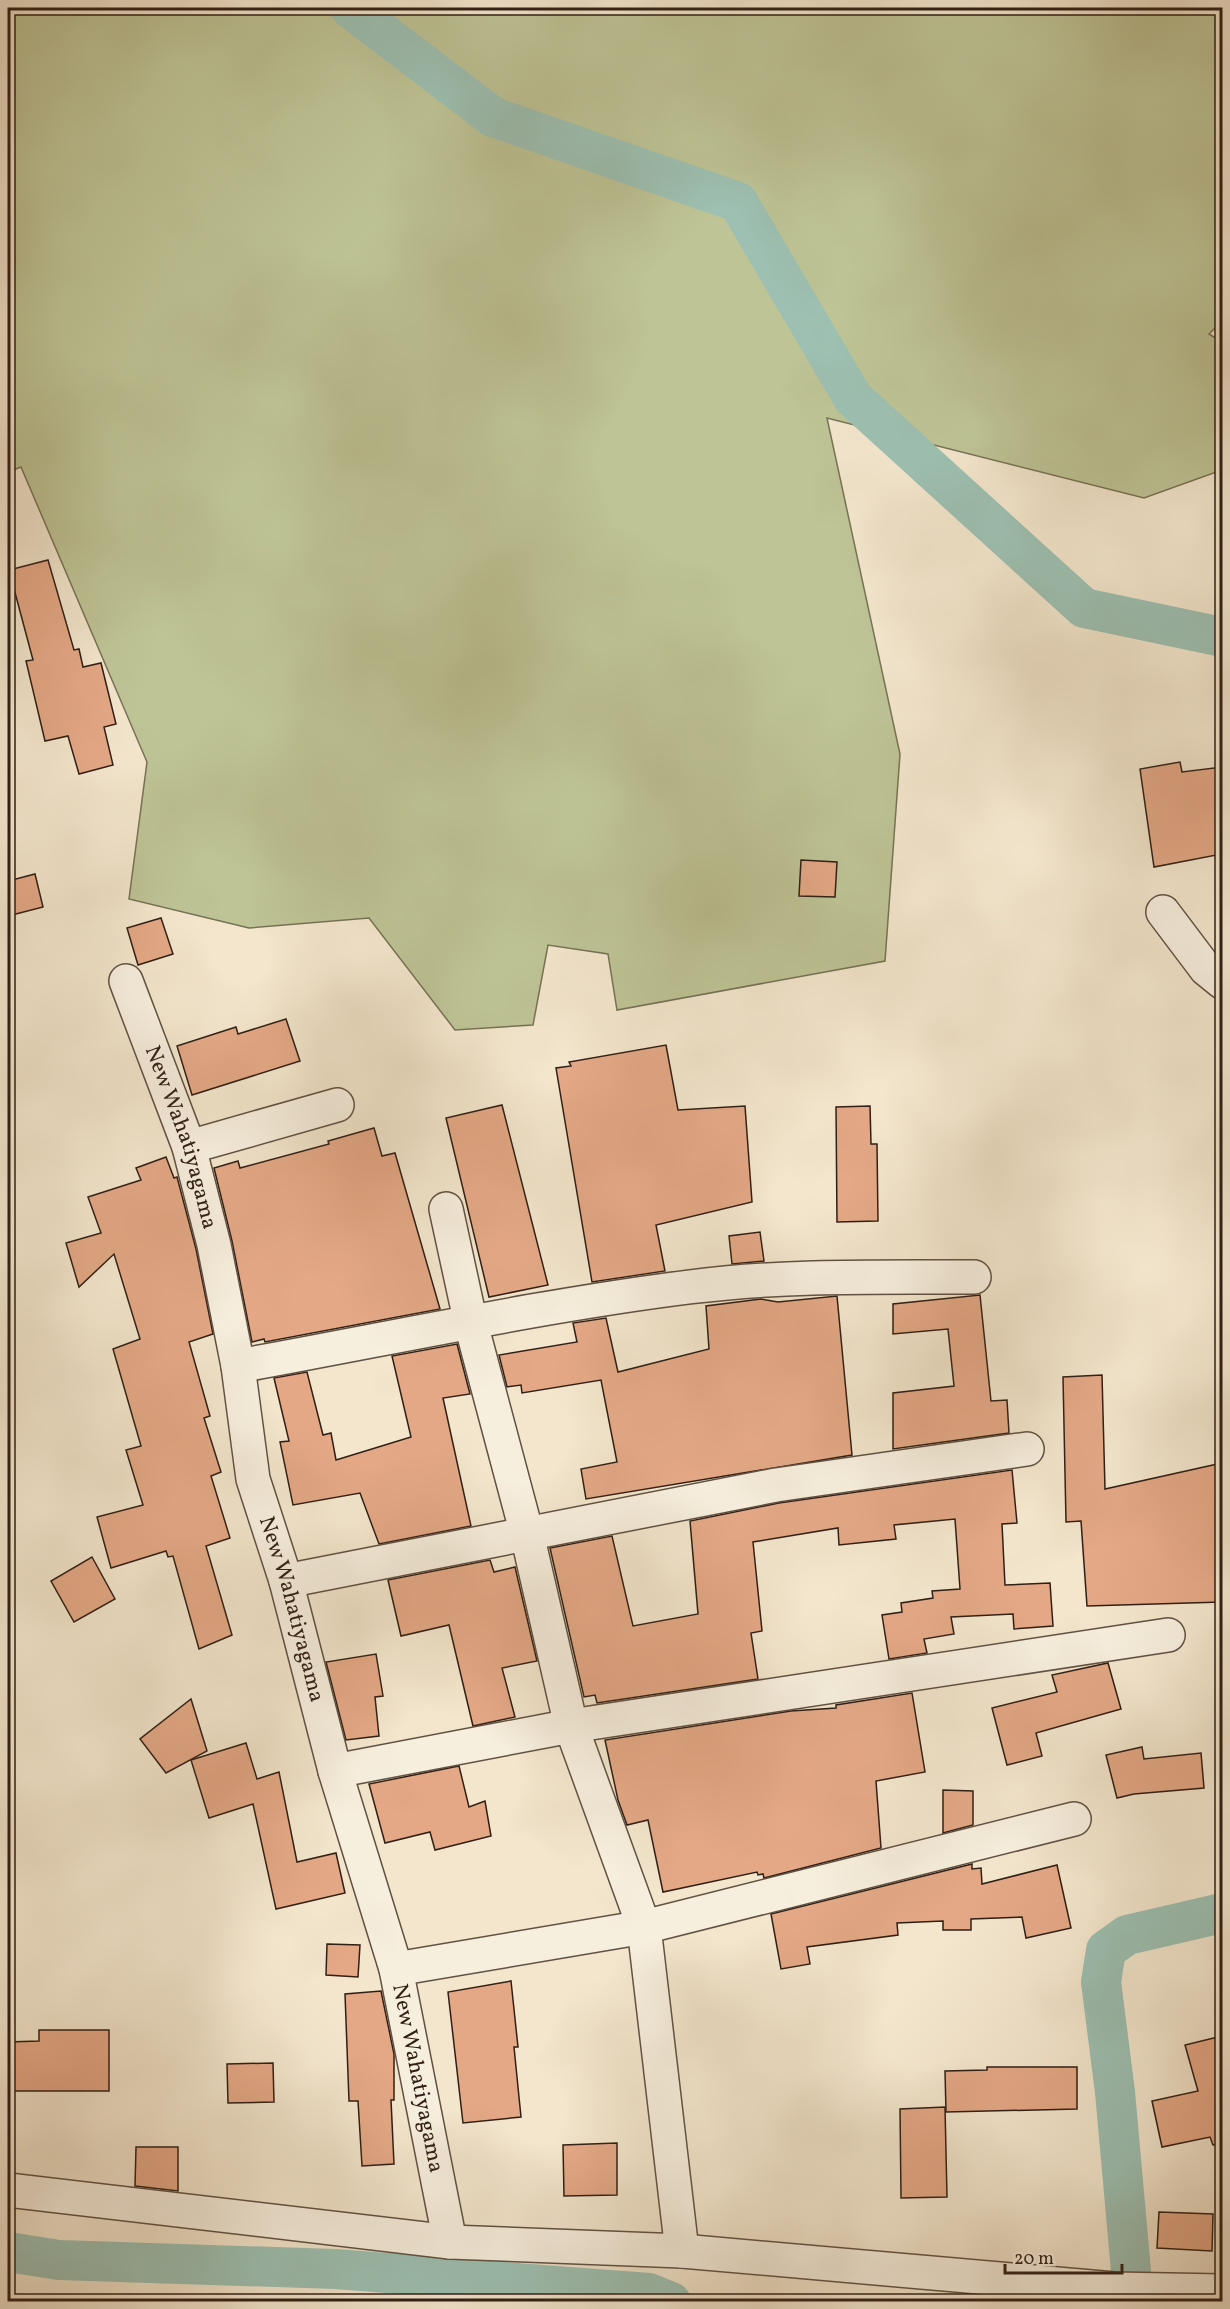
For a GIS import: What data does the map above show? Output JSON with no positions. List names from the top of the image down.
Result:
{
  "streets": {
    "street": ["New Wahatiyagama"]
  },
  "scale_bar": "20 m"
}
